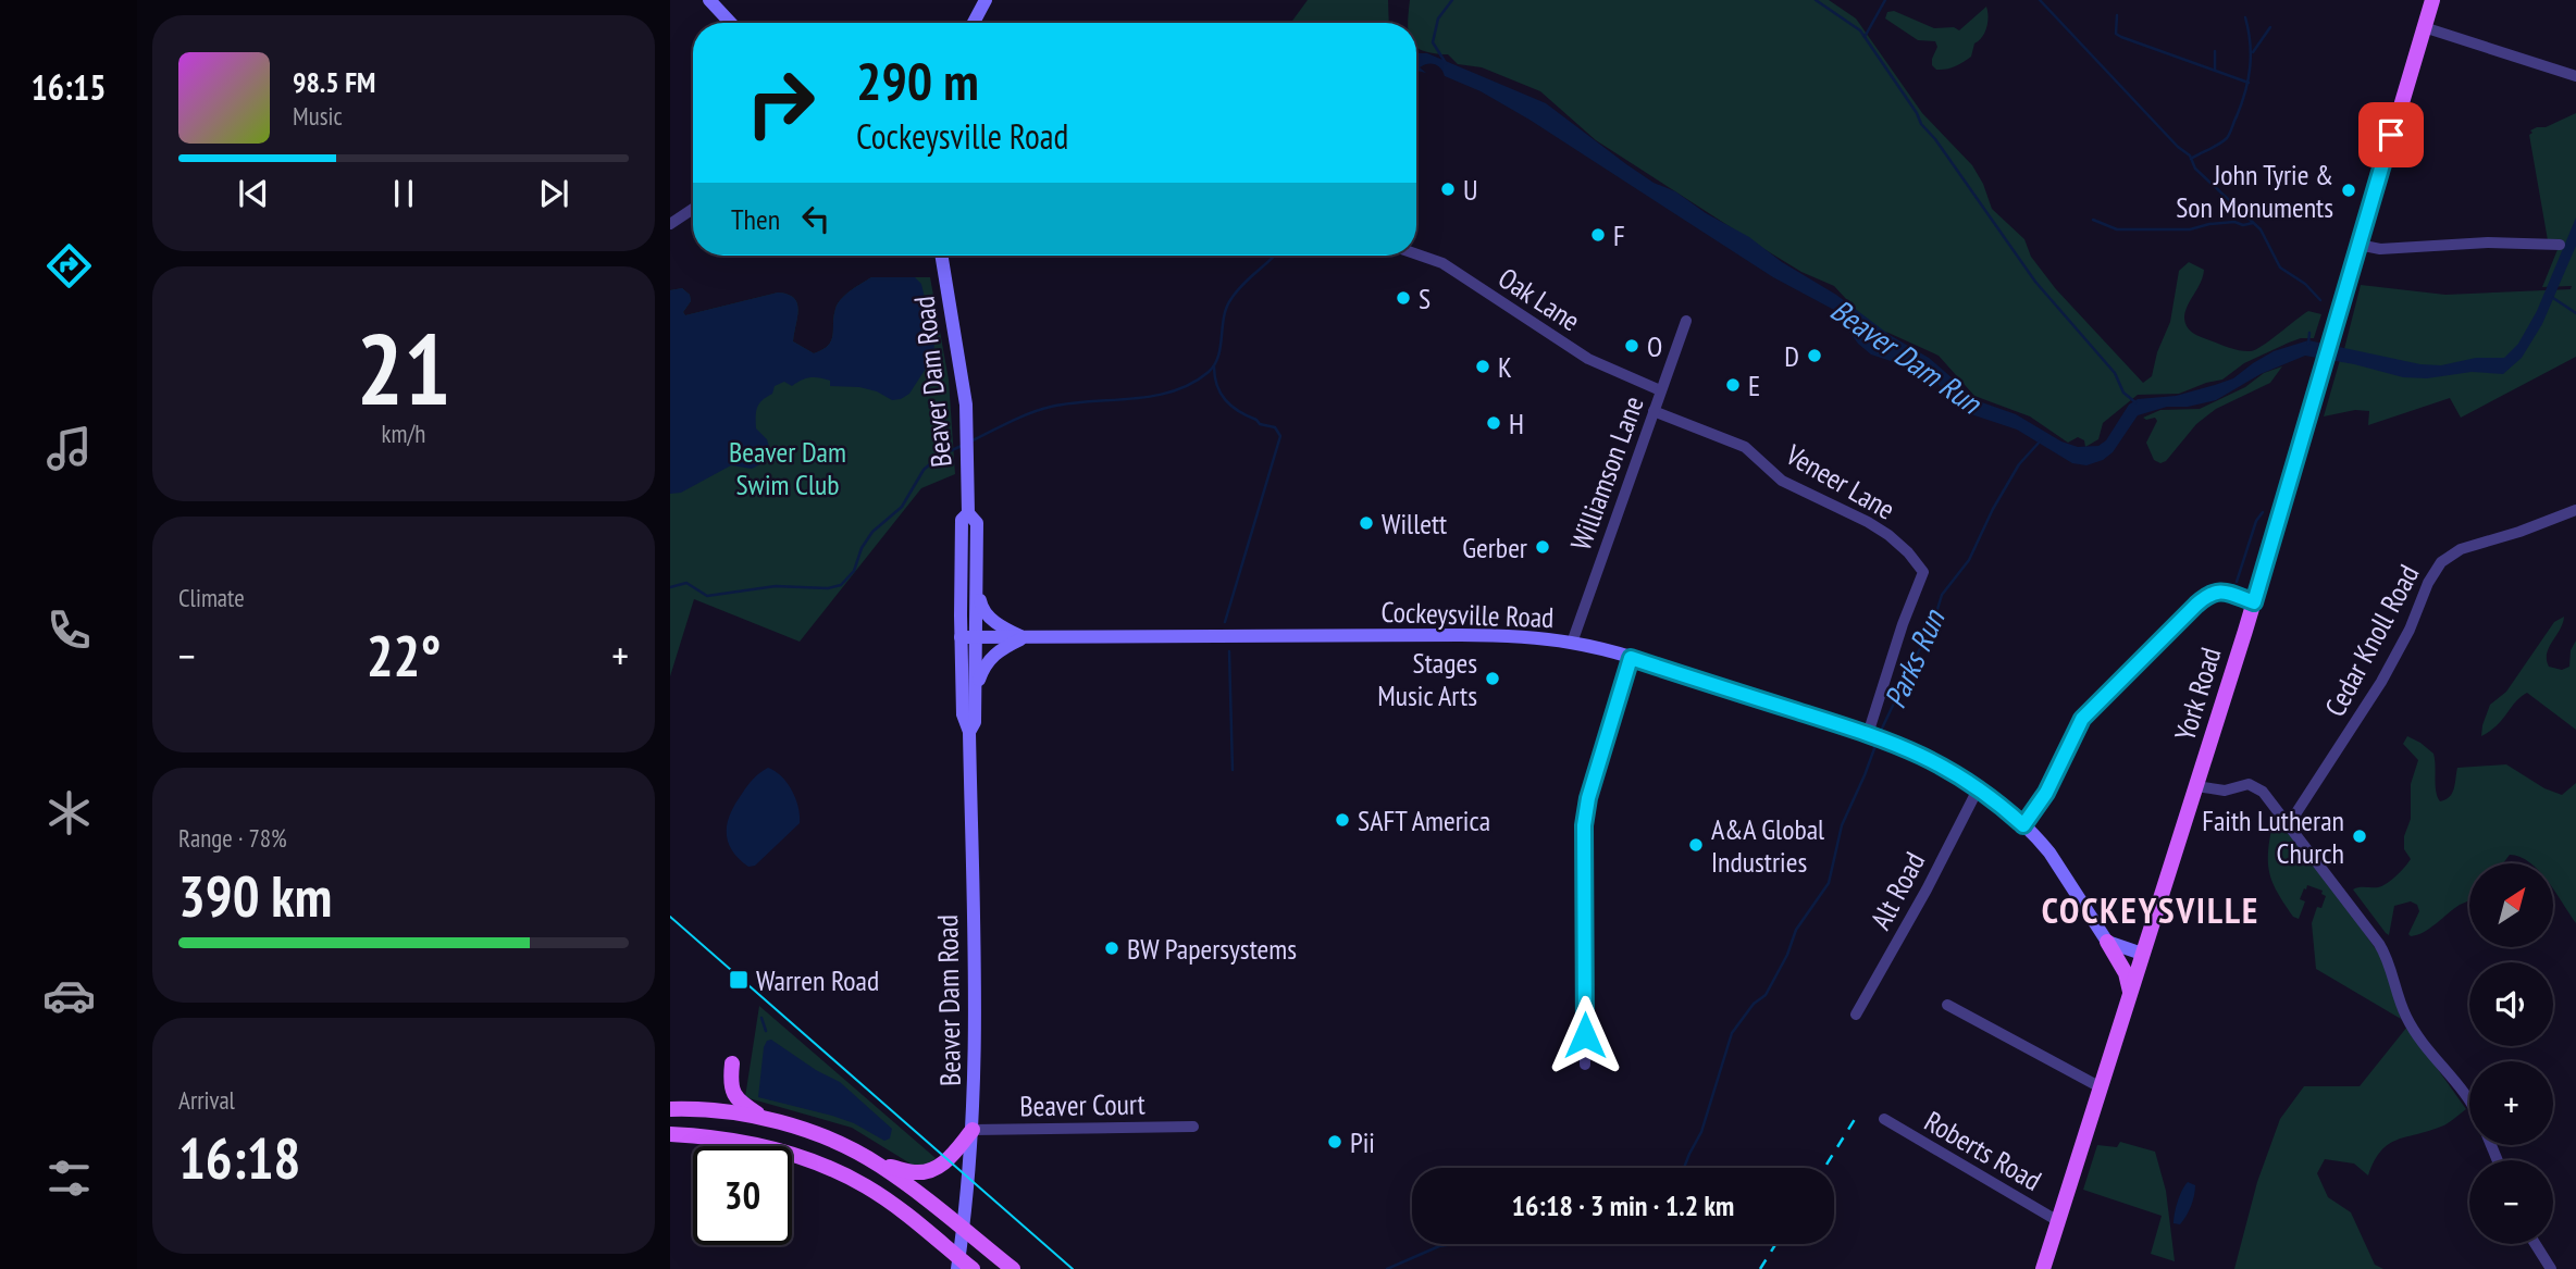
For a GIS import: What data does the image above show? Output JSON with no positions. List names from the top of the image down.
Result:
{
  "streets": {
    "main road": ["Beaver Dam Road", "Cockeysville Road", "York Road"],
    "street": [
      "Oak Lane",
      "Williamson Lane",
      "Veneer Lane",
      "Cedar Knoll Road",
      "Alt Road",
      "Beaver Court",
      "Roberts Road"
    ]
  },
  "crossings": [
    ["Oak Lane", "Williamson Lane"],
    ["Beaver Dam Road", "Cockeysville Road"],
    ["Beaver Dam Road", "Beaver Court"],
    ["Williamson Lane", "Veneer Lane"],
    ["Williamson Lane", "Cockeysville Road"],
    ["Veneer Lane", "Cockeysville Road"],
    ["Cockeysville Road", "Alt Road"],
    ["York Road", "Roberts Road"]
  ],
  "districts": ["COCKEYSVILLE"],
  "water": ["Beaver Dam Run", "Parks Run"],
  "parks": ["Beaver Dam Swim Club"],
  "places": {
    "other": [
      "U",
      "John Tyrie & Son Monuments",
      "F",
      "S",
      "O",
      "D",
      "K",
      "E",
      "H",
      "Willett",
      "Gerber",
      "Stages Music Arts",
      "SAFT America",
      "Faith Lutheran Church",
      "A&A Global Industries",
      "BW Papersystems",
      "Pii"
    ],
    "transit": ["Warren Road"]
  },
  "north": "top right",
  "page": {
    "tabs": "16:15",
    "turn": ["290 m", "Cockeysville Road"],
    "song": ["98.5 FM", "Music"],
    "then": "Then",
    "tile": [
      ["21", "km/h"],
      "Climate",
      ["Range · 78%", "390 km"],
      ["Arrival", "16:18"]
    ],
    "heat": ["−", "22°", "+"],
    "map_buttons": ["+", "−"],
    "limit": "30",
    "trip": "16:18 · 3 min · 1.2 km"
  }
}
